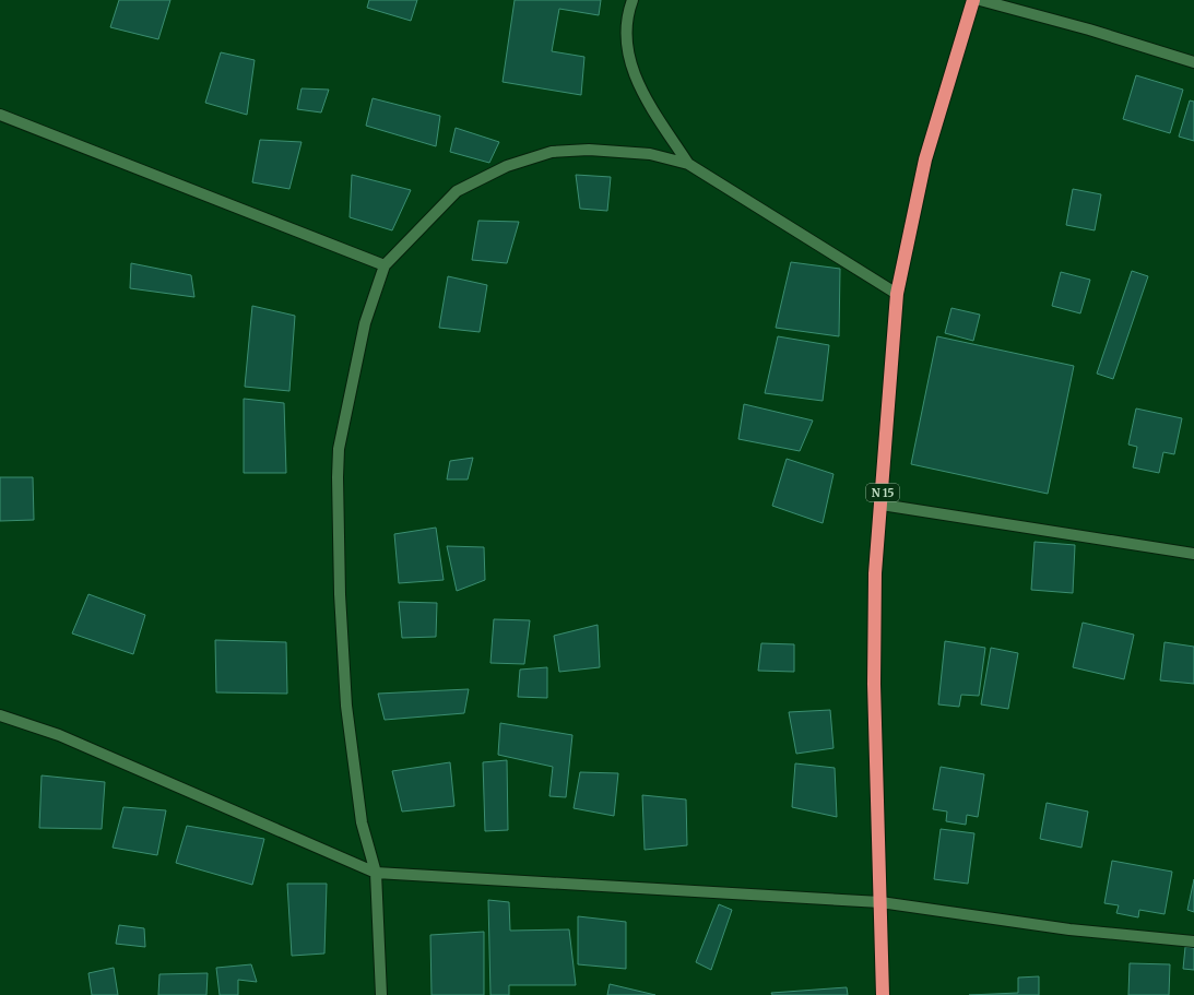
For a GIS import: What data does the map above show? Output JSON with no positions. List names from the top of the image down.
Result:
{
  "streets": {
    "highway": ["N 15"]
  }
}
